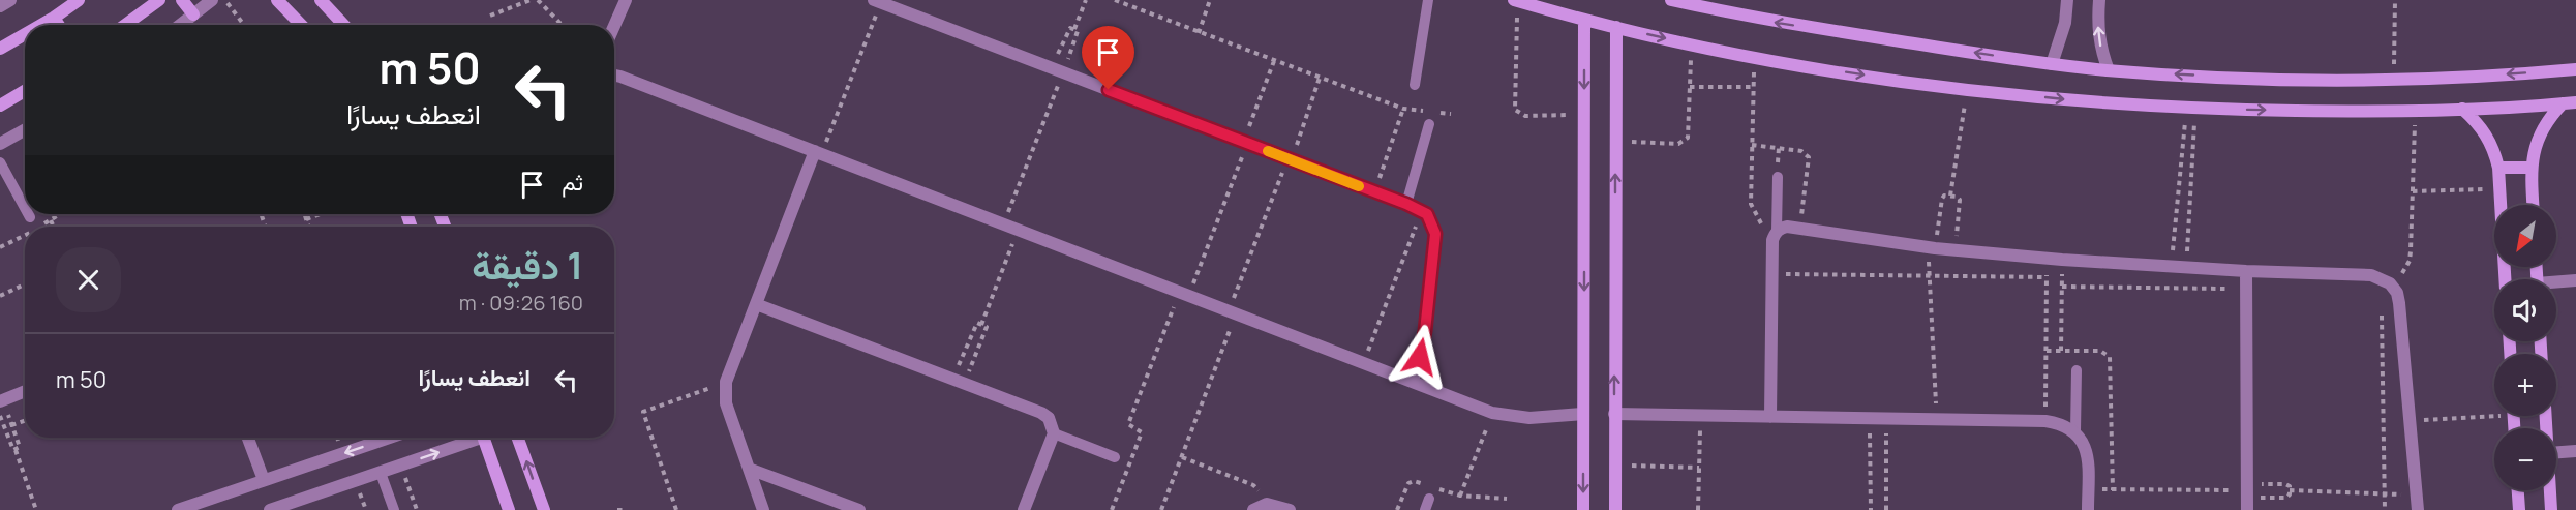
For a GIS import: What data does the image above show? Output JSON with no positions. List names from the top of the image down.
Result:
{
  "north": "bottom left",
  "page": {
    "turn": ["50 m", "انعطف يسارًا"],
    "then": "ثم",
    "map_buttons": ["+", "−"],
    "heading": ["1 دقيقة", "160 m · 09:26"],
    "list": [
      {
        "name": "انعطف يسارًا",
        "value": "50 m"
      }
    ]
  }
}
